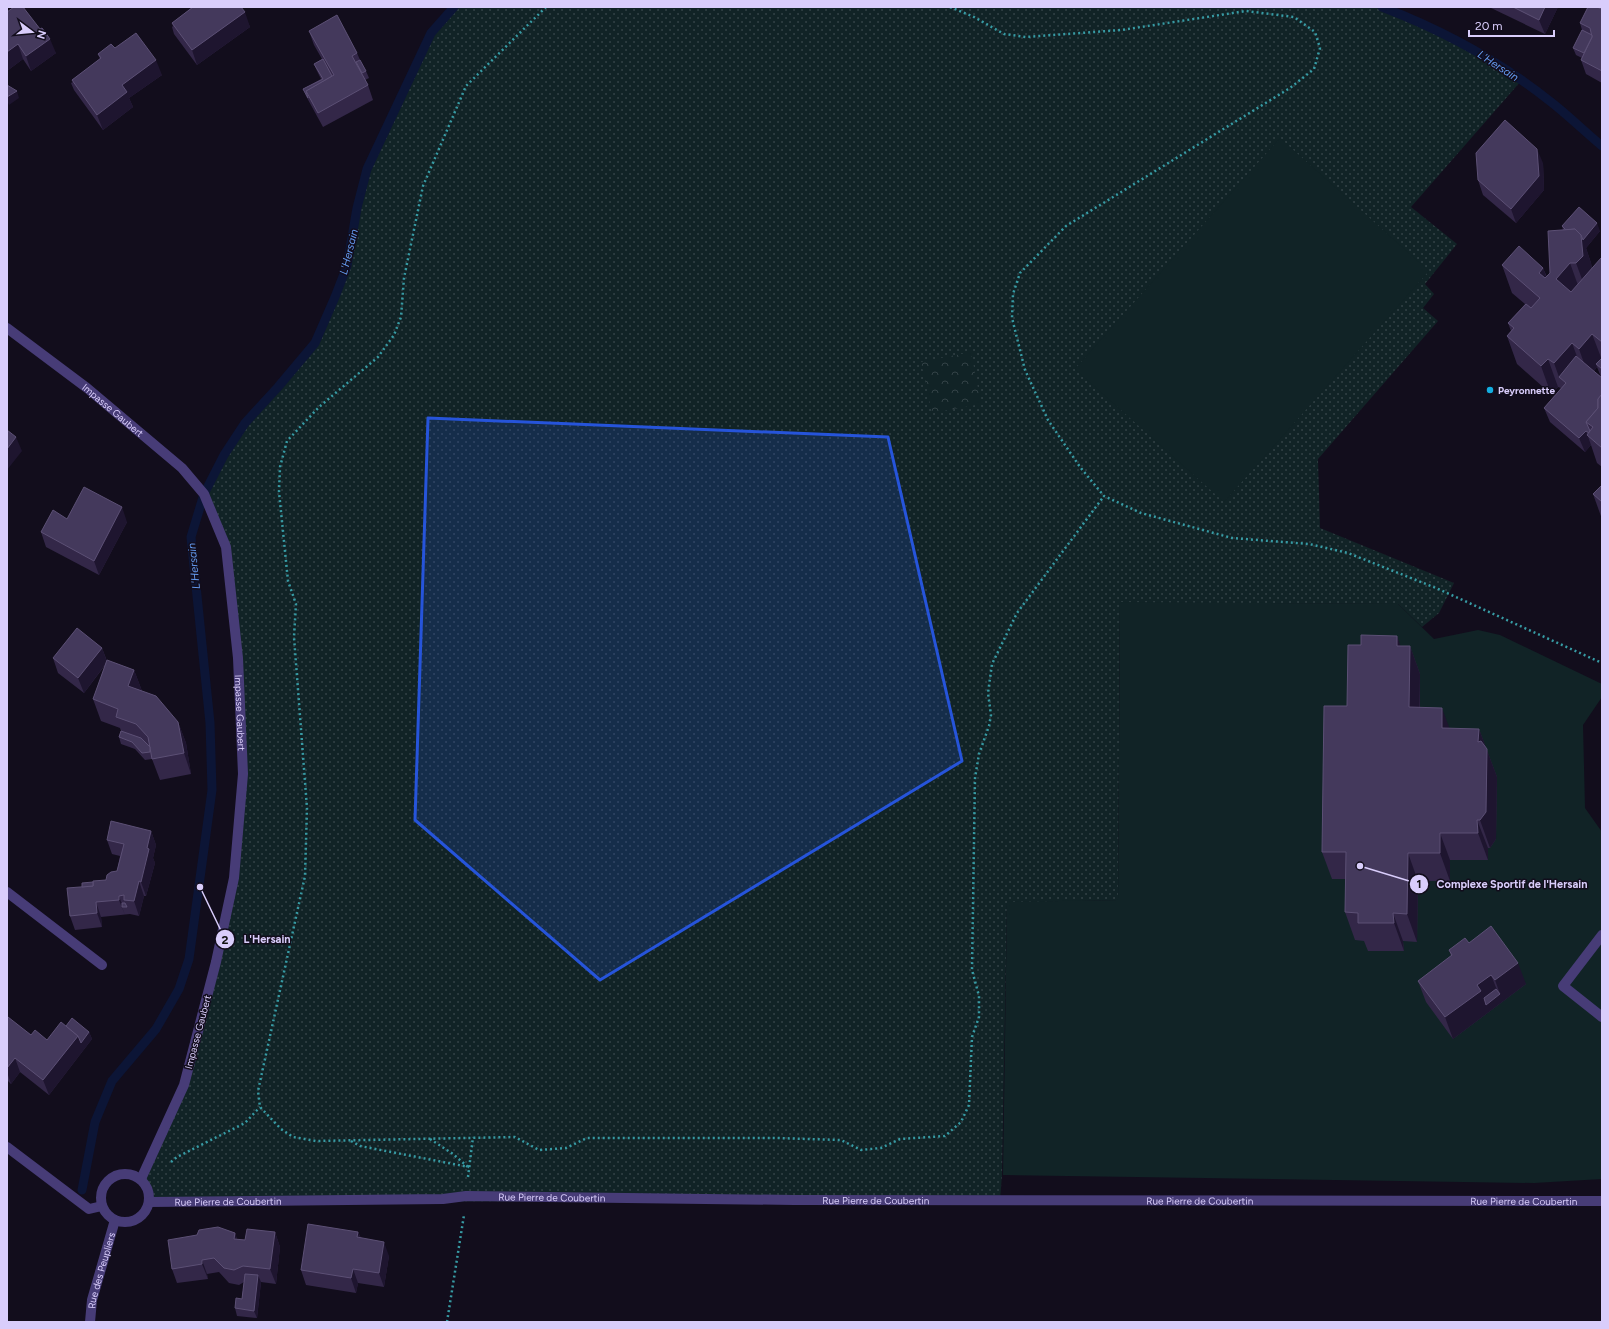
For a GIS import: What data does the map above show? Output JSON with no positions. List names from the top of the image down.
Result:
{
  "streets": {
    "street": ["Impasse Gaubert", "Rue Pierre de Coubertin", "Rue des Peupliers"]
  },
  "crossings": [
    ["Impasse Gaubert", "Rue Pierre de Coubertin"],
    ["Impasse Gaubert", "Rue des Peupliers"],
    ["Rue Pierre de Coubertin", "Rue des Peupliers"]
  ],
  "water": ["L'Hersain"],
  "places": ["Peyronnette", "Complexe Sportif de l'Hersain", "L'Hersain"],
  "scale_bar": "20 m",
  "north": "right"
}
